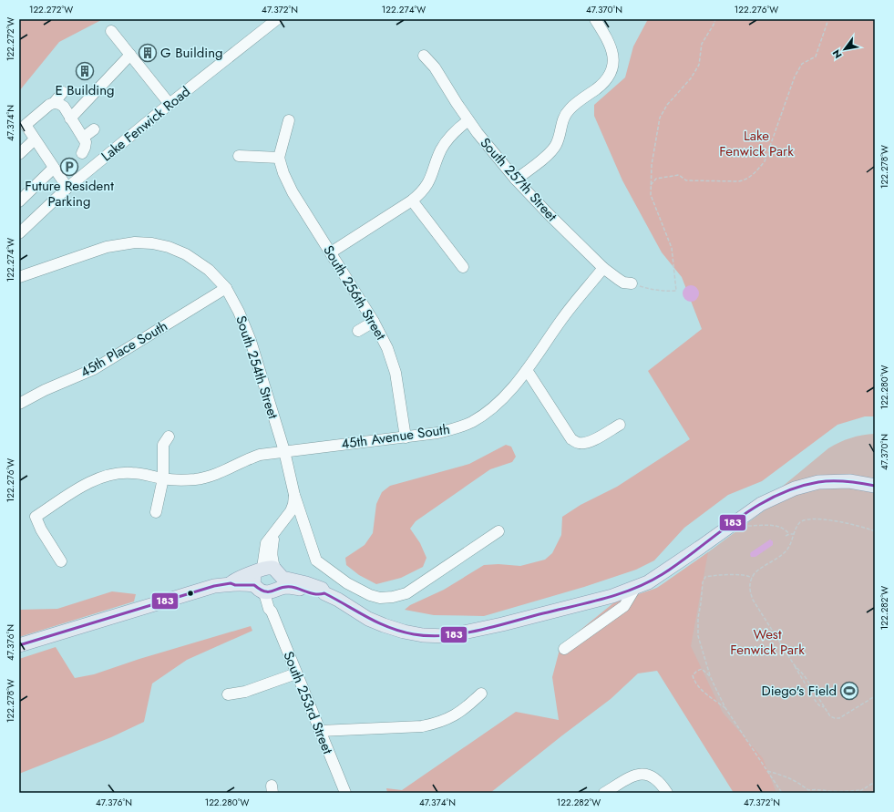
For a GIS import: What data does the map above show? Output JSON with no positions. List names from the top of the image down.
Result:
{
  "streets": {
    "street": [
      "Lake Fenwick Road",
      "South 257th Street",
      "South 256th Street",
      "45th Place South",
      "South 254th Street",
      "45th Avenue South",
      "South 253rd Street"
    ]
  },
  "crossings": [
    ["South 257th Street", "45th Avenue South"],
    ["South 256th Street", "45th Avenue South"],
    ["45th Place South", "South 254th Street"],
    ["South 254th Street", "45th Avenue South"]
  ],
  "parks": ["Lake Fenwick Park", "West Fenwick Park"],
  "places": {
    "building": ["G Building", "E Building"],
    "parking": ["Future Resident Parking"],
    "sports": ["Diego's Field"]
  },
  "lines": ["transit line 183"],
  "north": "bottom left",
  "coordinates": [
    "122.272°W",
    "47.372°N",
    "122.274°W",
    "47.370°N",
    "122.276°W",
    "47.374°N",
    "122.278°W",
    "122.280°W",
    "122.282°W",
    "47.376°N"
  ]
}
